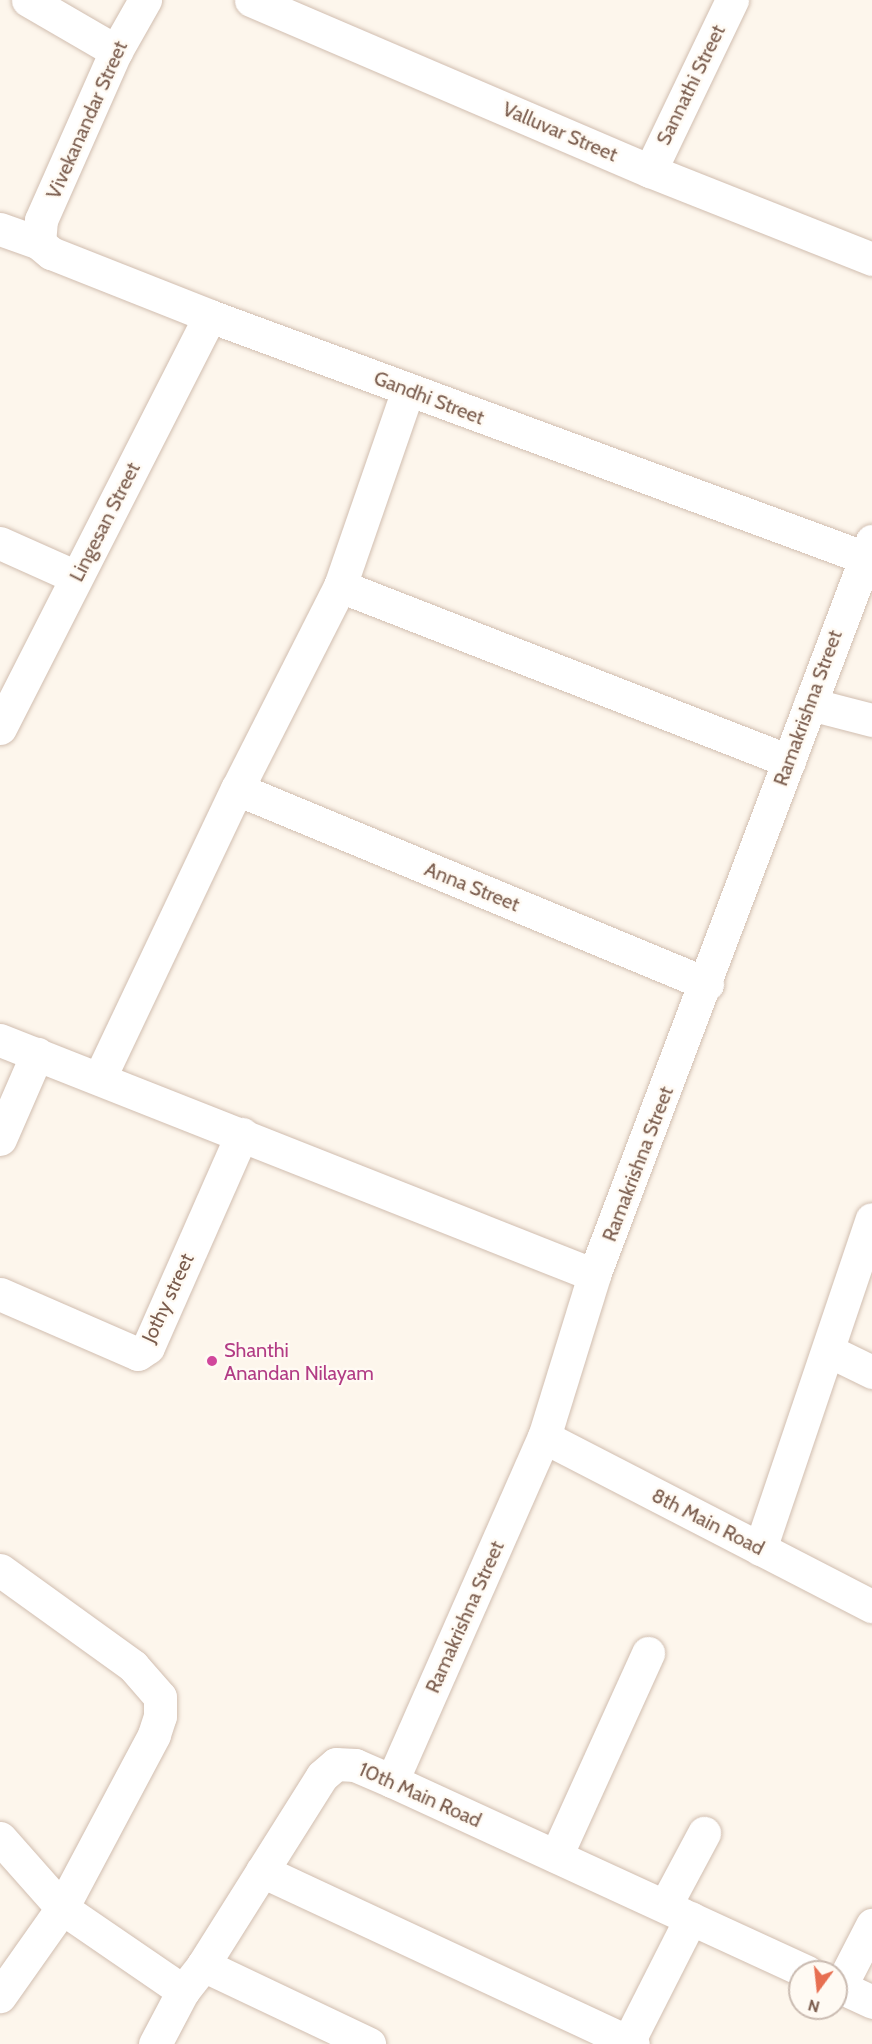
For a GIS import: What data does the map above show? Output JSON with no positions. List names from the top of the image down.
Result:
{
  "streets": {
    "street": [
      "Sannathi Street",
      "Vivekanandar Street",
      "Valluvar Street",
      "Gandhi Street",
      "Lingesan Street",
      "Ramakrishna Street",
      "Anna Street",
      "Jothy street",
      "8th Main Road",
      "10th Main Road"
    ]
  },
  "crossings": [
    ["Sannathi Street", "Valluvar Street"],
    ["Vivekanandar Street", "Gandhi Street"],
    ["Gandhi Street", "Lingesan Street"],
    ["Gandhi Street", "Ramakrishna Street"],
    ["Ramakrishna Street", "Anna Street"],
    ["Ramakrishna Street", "8th Main Road"],
    ["Ramakrishna Street", "10th Main Road"]
  ],
  "places": ["Shanthi Anandan Nilayam"],
  "north": "bottom"
}
